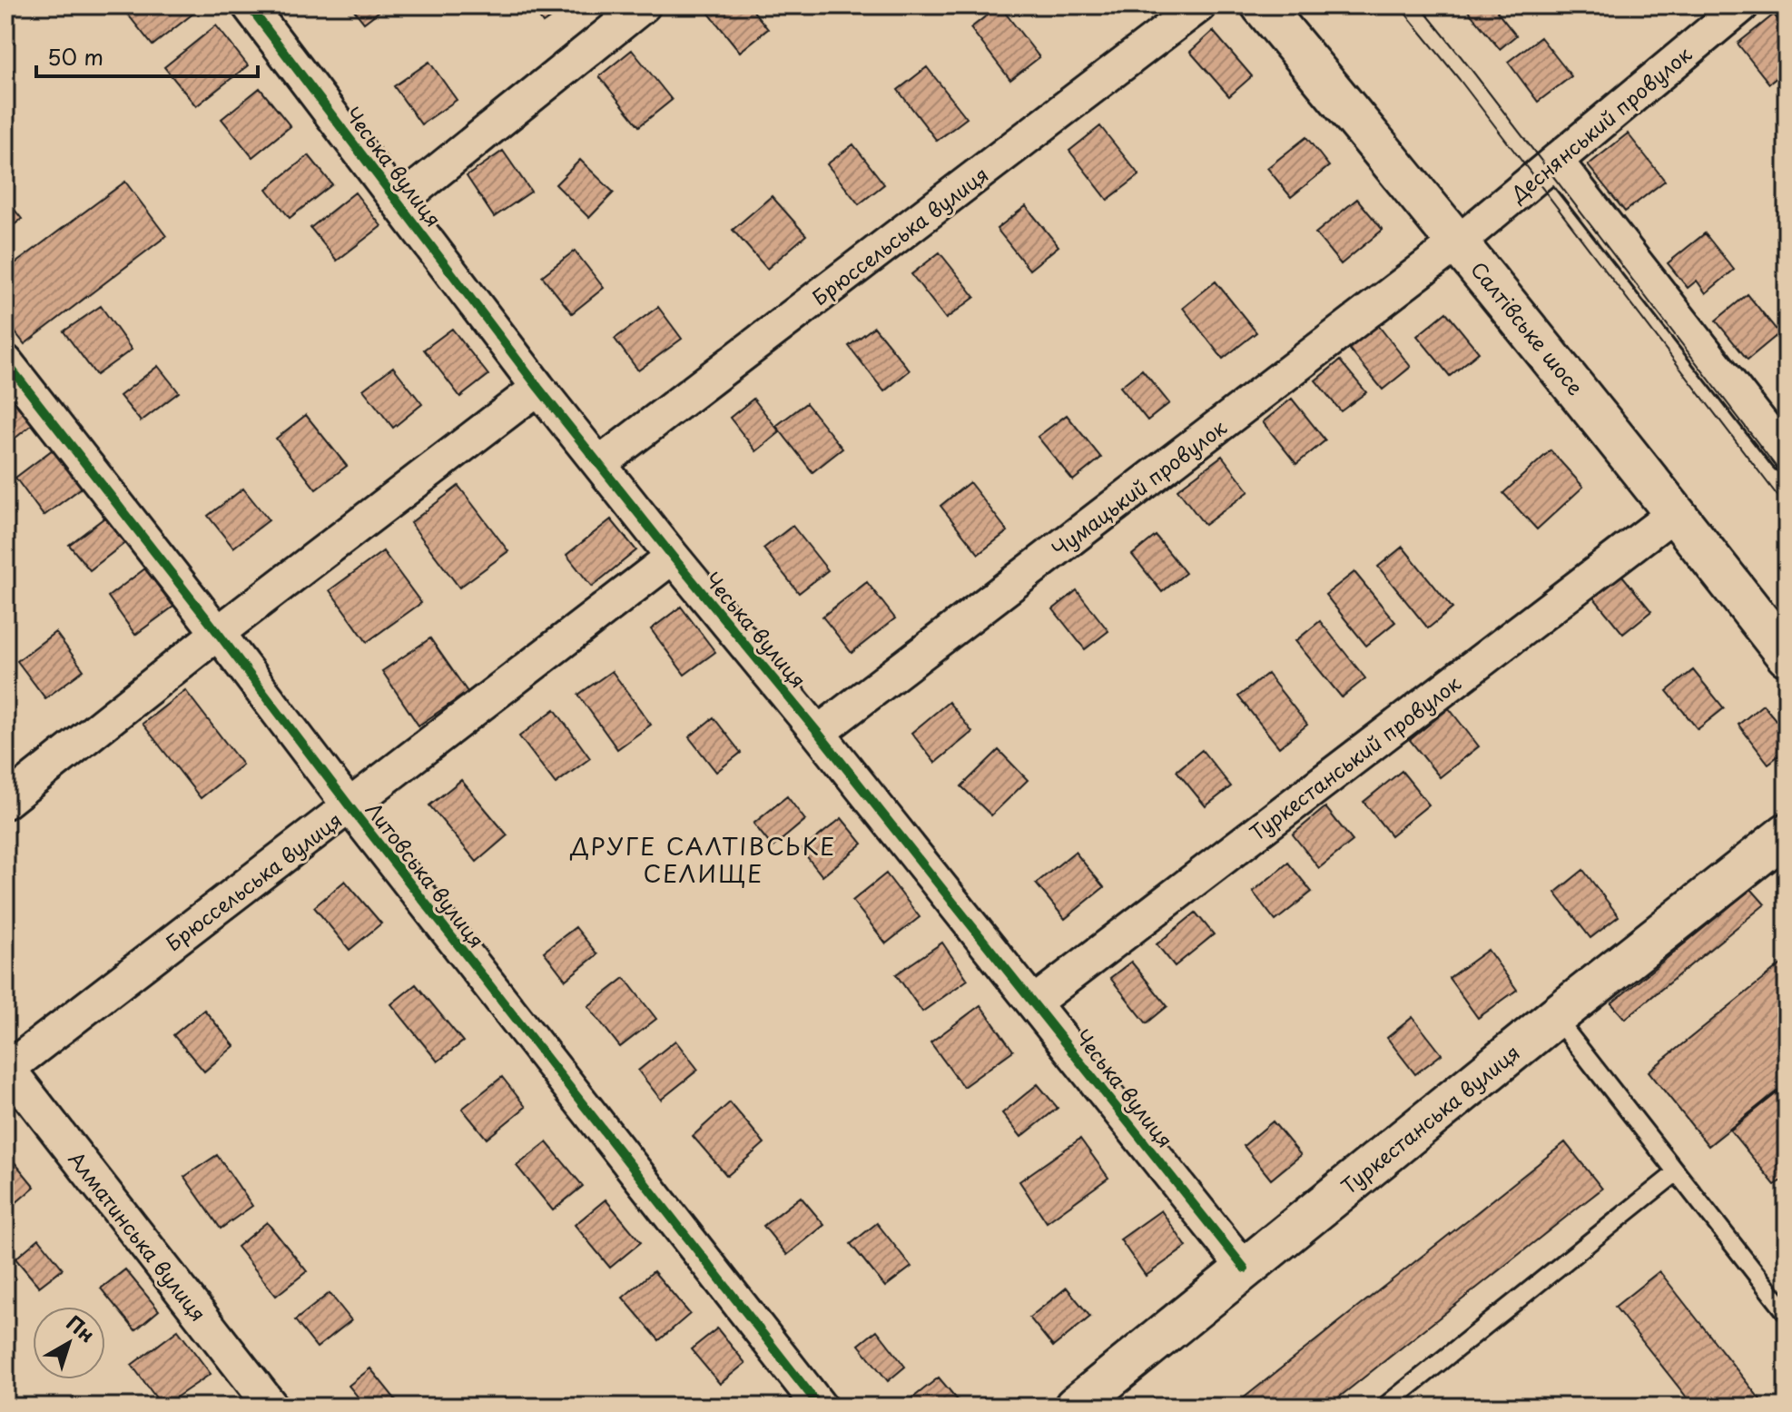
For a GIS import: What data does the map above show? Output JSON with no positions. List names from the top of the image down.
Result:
{
  "streets": {
    "street": [
      "Деснянський провулок",
      "Чеська вулиця",
      "Брюссельська вулиця",
      "Салтівське шосе",
      "Чумацький провулок",
      "Туркестанський провулок",
      "Литовська вулиця",
      "Туркестанська вулиця",
      "Алматинська вулиця"
    ]
  },
  "crossings": [
    ["Деснянський провулок", "Салтівське шосе"],
    ["Деснянський провулок", "Чумацький провулок"],
    ["Чеська вулиця", "Брюссельська вулиця"],
    ["Чеська вулиця", "Чумацький провулок"],
    ["Чеська вулиця", "Туркестанський провулок"],
    ["Чеська вулиця", "Туркестанська вулиця"],
    ["Брюссельська вулиця", "Литовська вулиця"],
    ["Брюссельська вулиця", "Алматинська вулиця"],
    ["Салтівське шосе", "Чумацький провулок"],
    ["Салтівське шосе", "Туркестанський провулок"]
  ],
  "districts": ["ДРУГЕ САЛТІВСЬКЕ СЕЛИЩЕ"],
  "scale_bar": "50 m",
  "north": "top right"
}
